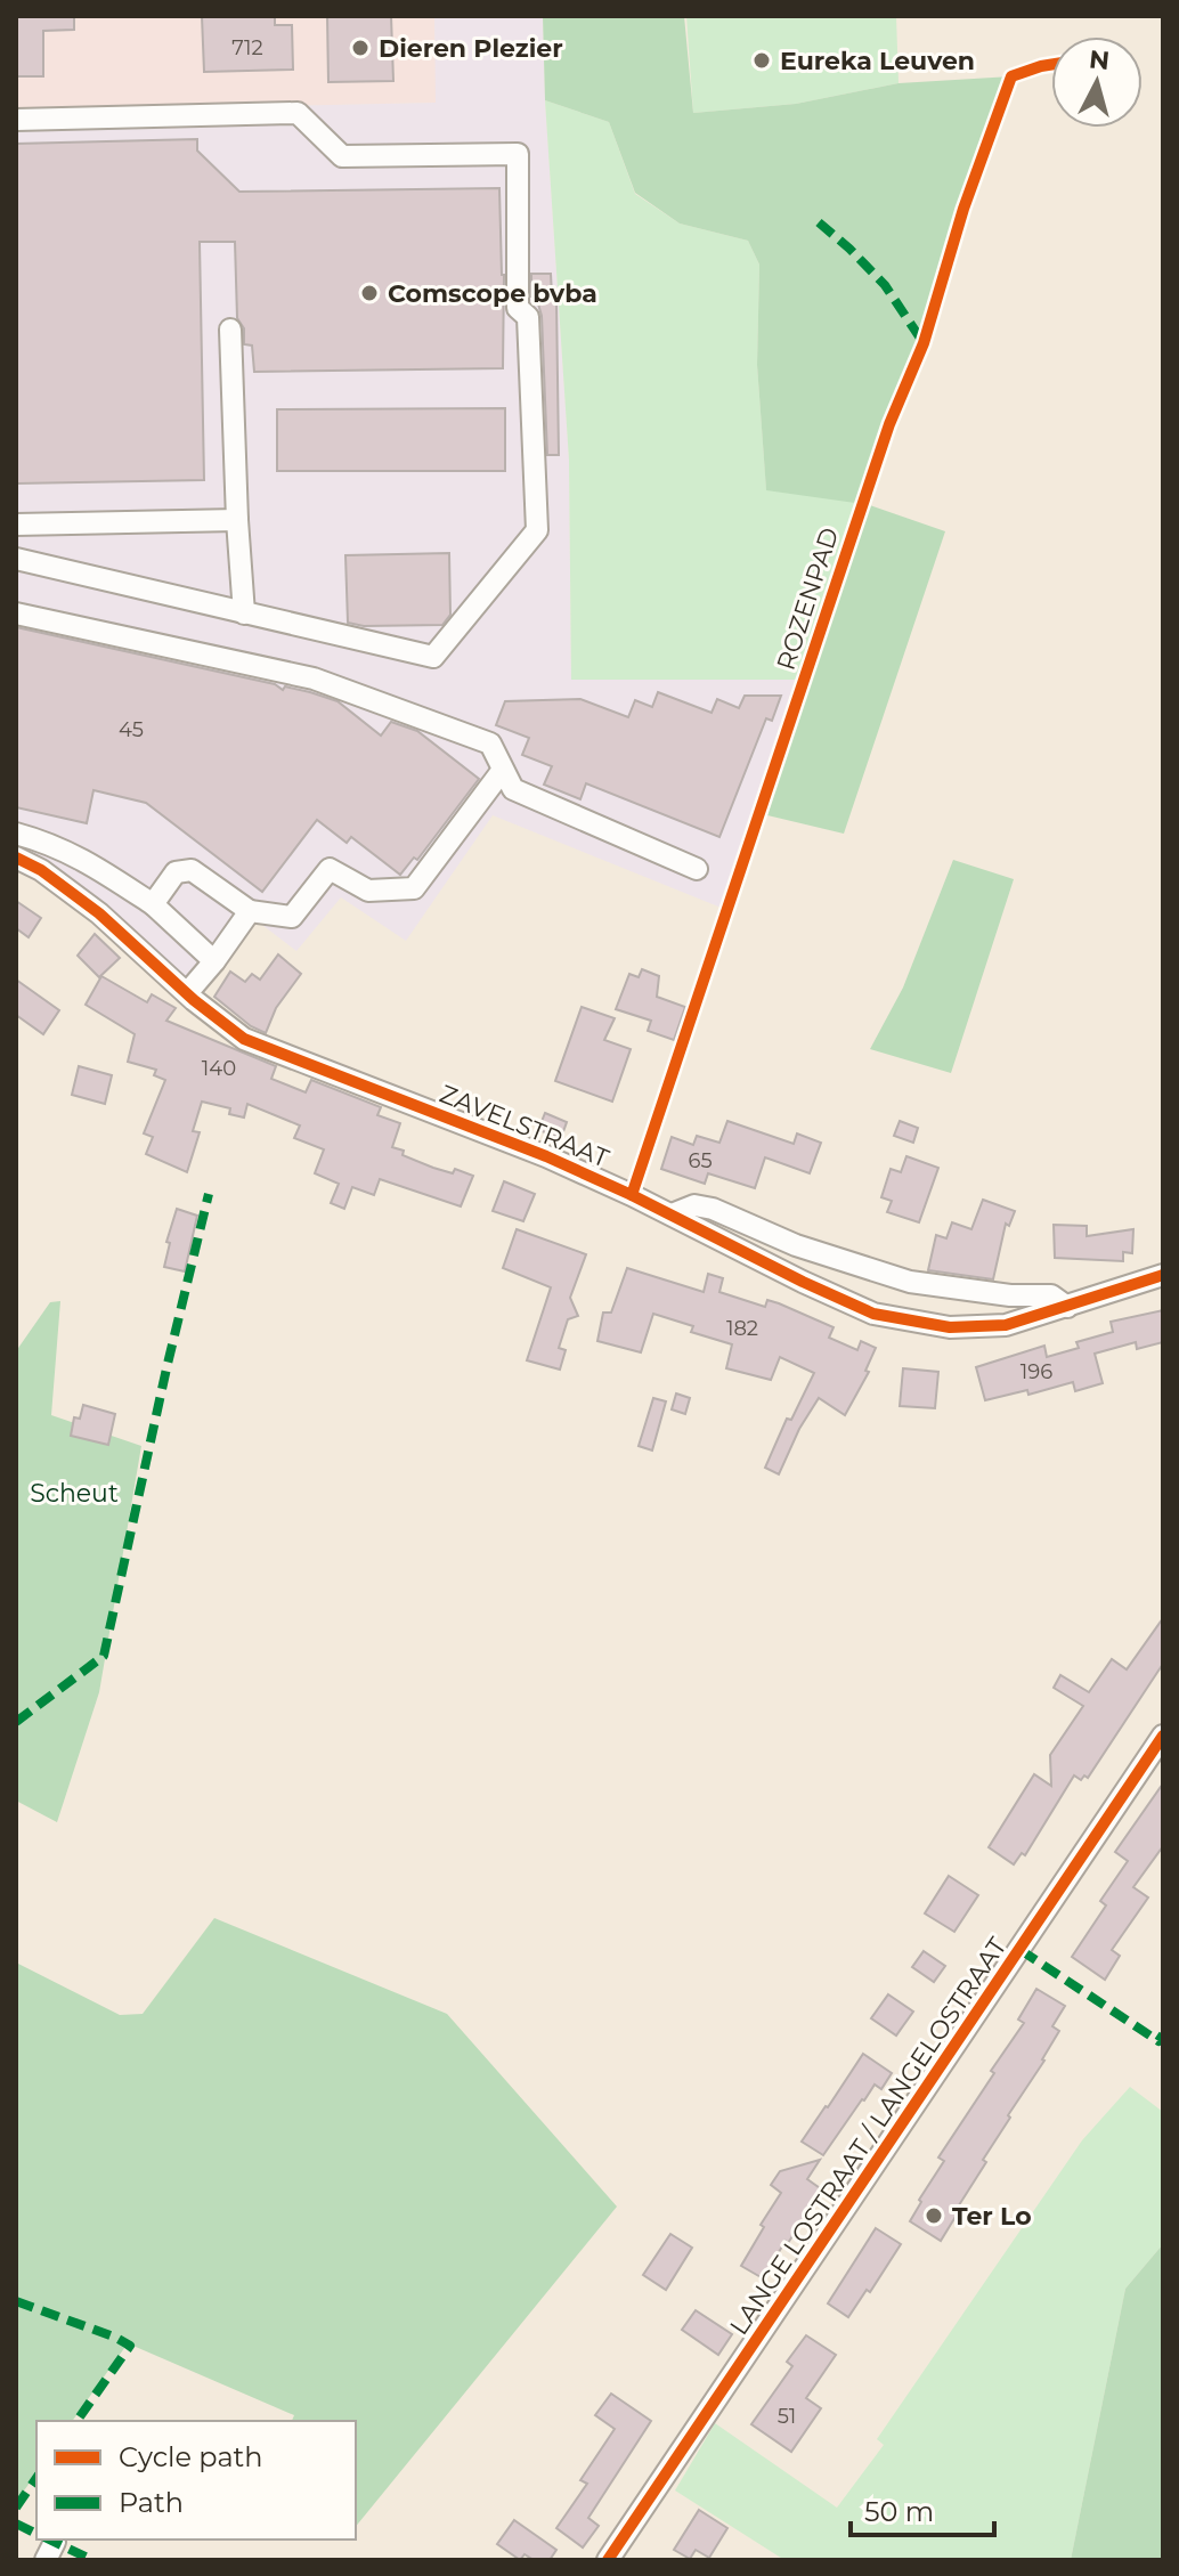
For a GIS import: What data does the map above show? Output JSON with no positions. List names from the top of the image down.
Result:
{
  "streets": {
    "street": ["ZAVELSTRAAT", "LANGE LOSTRAAT / LANGELOSTRAAT"],
    "cycle path": ["ROZENPAD"]
  },
  "parks": ["Scheut"],
  "places": [
    "Dieren Plezier",
    "Eureka Leuven",
    "Comscope bvba",
    "Ter Lo"
  ],
  "house_numbers": [
    "712",
    "45",
    "140",
    "65",
    "182",
    "196",
    "51"
  ],
  "legend": ["Cycle path", "Path"],
  "scale_bar": "50 m",
  "north": "top"
}
